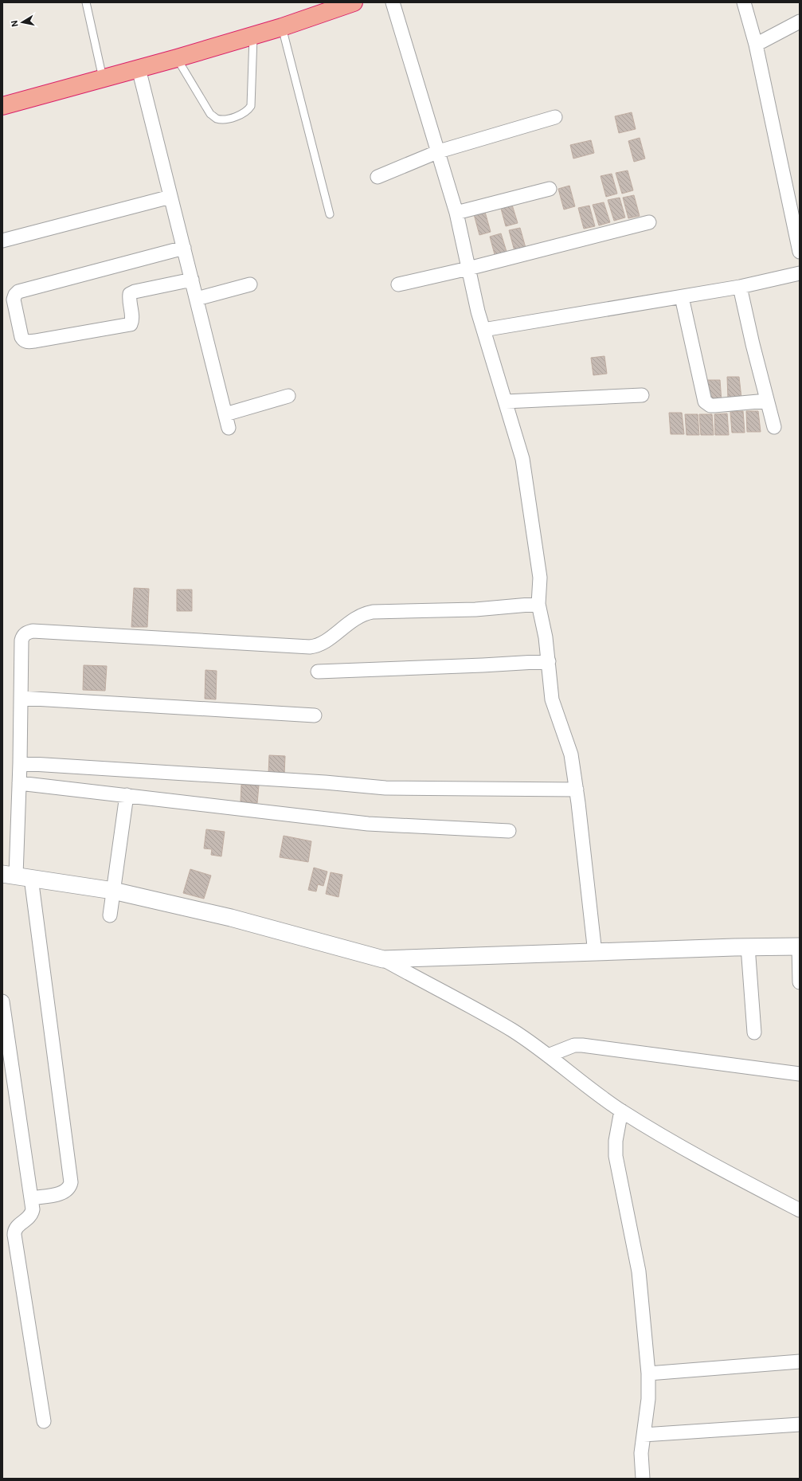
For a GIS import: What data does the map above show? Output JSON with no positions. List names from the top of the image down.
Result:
{
  "north": "left"
}
